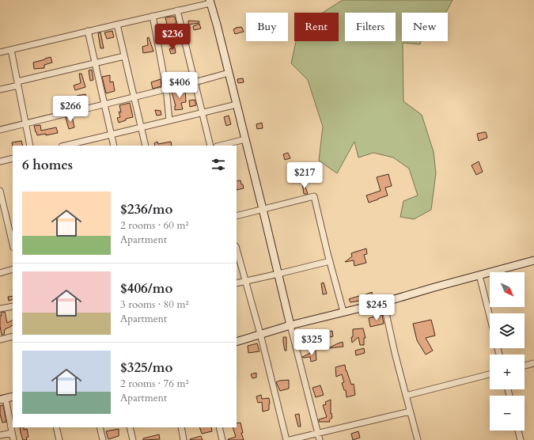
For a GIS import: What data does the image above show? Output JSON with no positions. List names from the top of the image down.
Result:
{
  "north": "bottom right",
  "page": {
    "chip": [
      "Buy",
      "Rent",
      "Filters",
      "New"
    ],
    "price": [
      "$236",
      "$406",
      "$266",
      "$217",
      "$245",
      "$325"
    ],
    "heading": "6 homes",
    "list": [
      {
        "name": "$236/mo",
        "note": "2 rooms · 60 m² · Apartment"
      },
      {
        "name": "$406/mo",
        "note": "3 rooms · 80 m² · Apartment"
      },
      {
        "name": "$325/mo",
        "note": "2 rooms · 76 m² · Apartment"
      }
    ],
    "map_buttons": ["+", "−"]
  }
}
